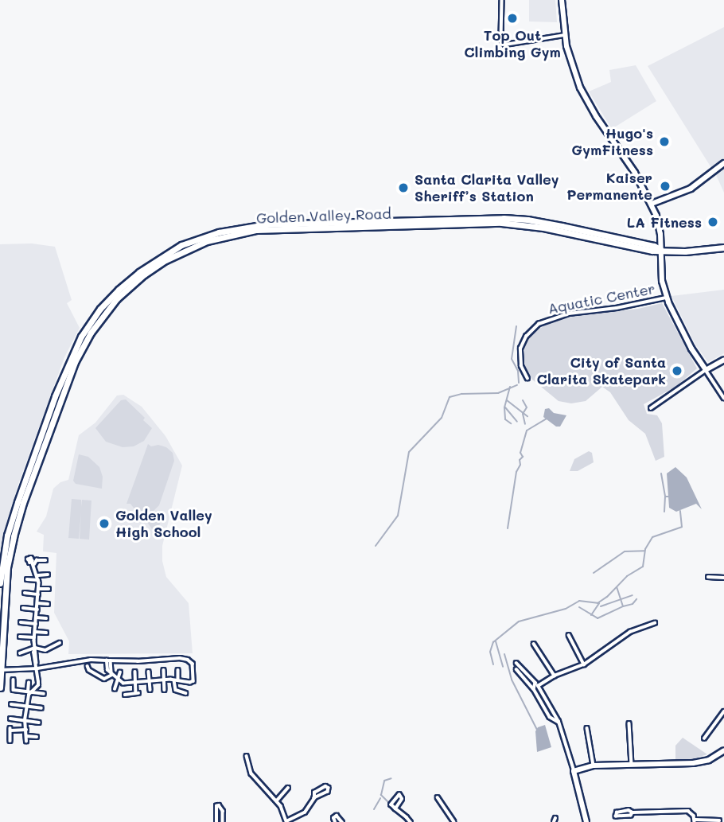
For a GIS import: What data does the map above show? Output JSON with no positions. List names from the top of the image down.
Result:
{
  "streets": {
    "main road": ["Golden Valley Road"],
    "street": ["Aquatic Center"]
  },
  "places": [
    "Top Out Climbing Gym",
    "Hugo's GymFitness",
    "Kaiser Permanente",
    "Santa Clarita Valley Sheriff’s Station",
    "LA Fitness",
    "City of Santa Clarita Skatepark",
    "Golden Valley High School"
  ]
}
